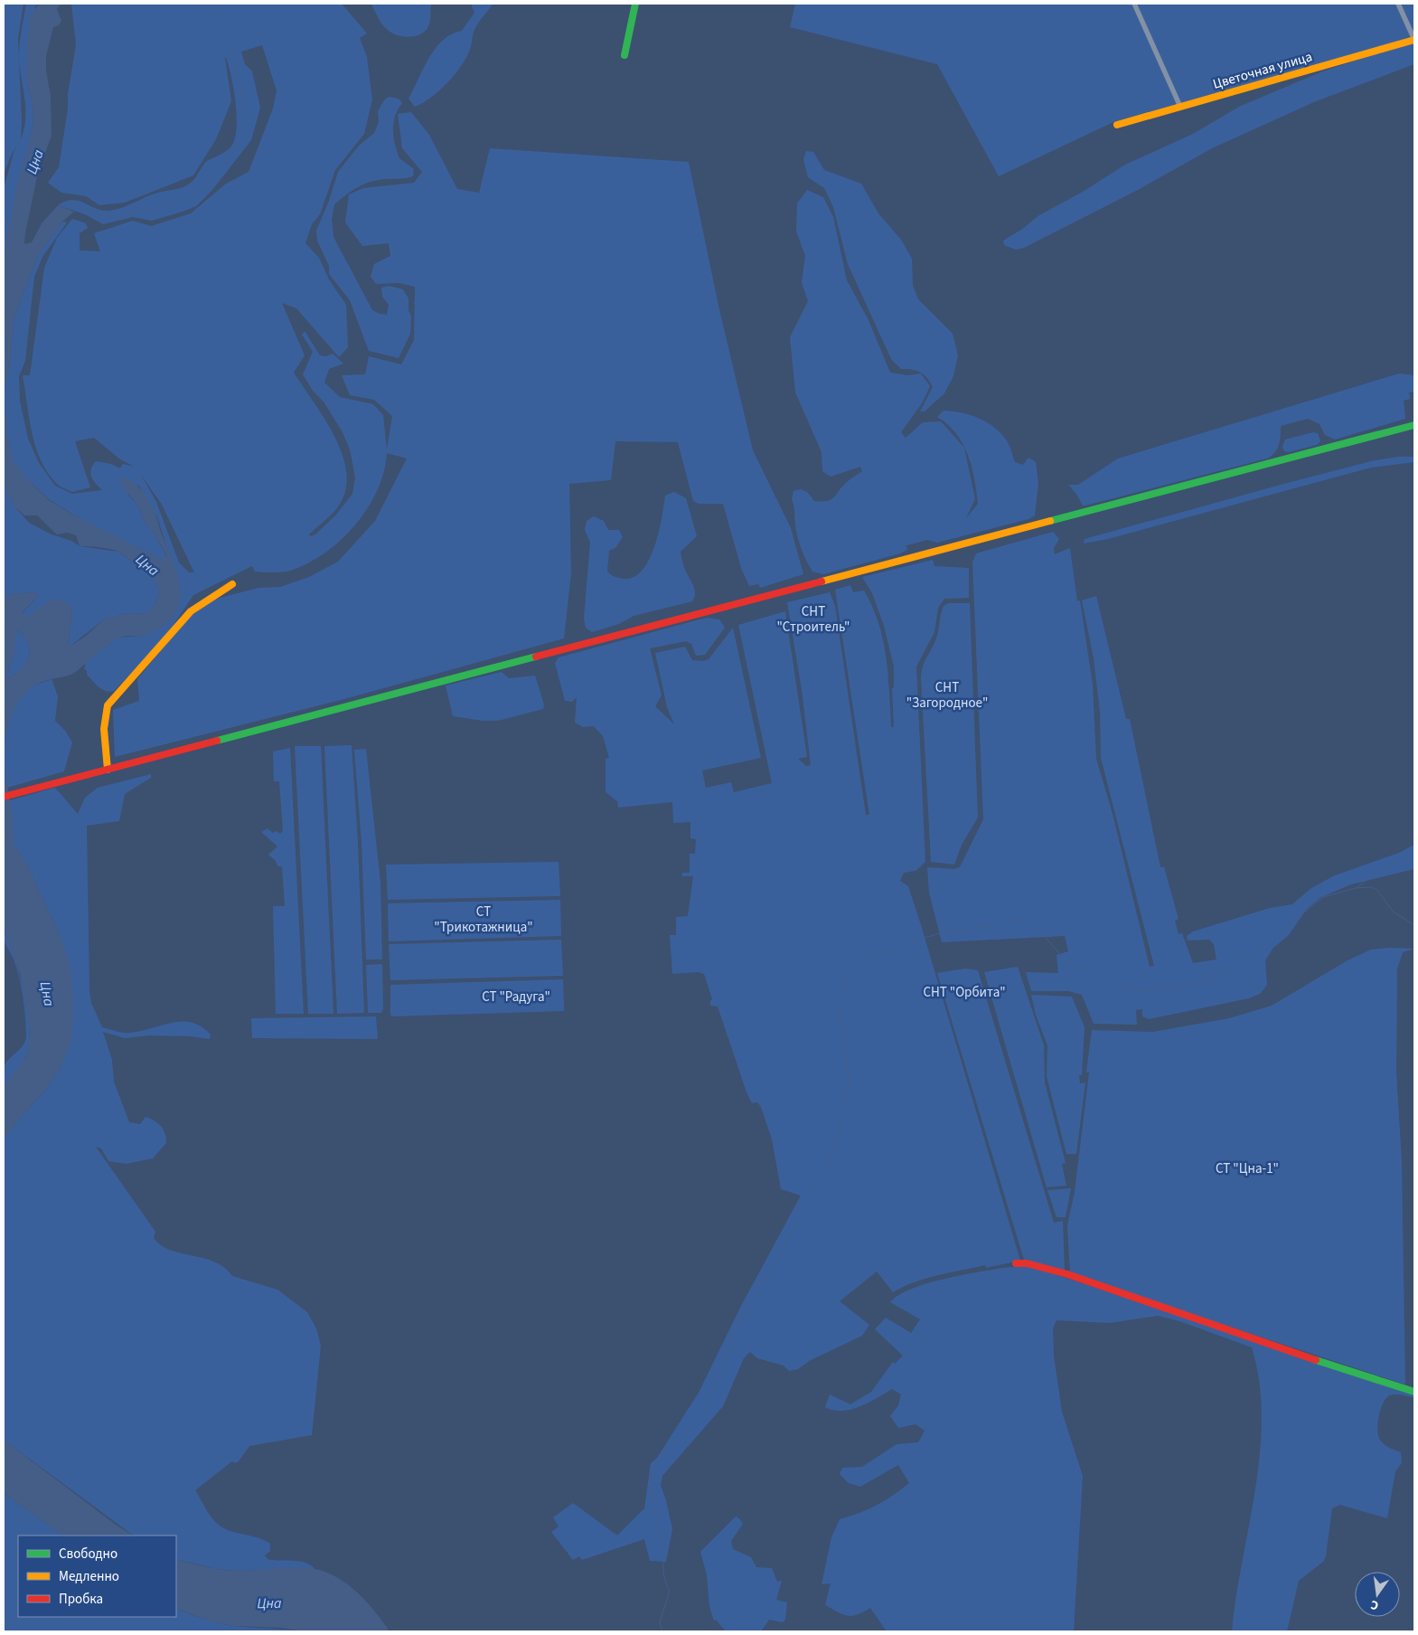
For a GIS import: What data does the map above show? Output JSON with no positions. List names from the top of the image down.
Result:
{
  "streets": {
    "main road": ["Цветочная улица"]
  },
  "water": ["Цна"],
  "parks": [
    "CНТ \"Строитель\"",
    "СНТ \"Загородное\"",
    "СТ \"Трикотажница\"",
    "CНТ \"Орбита\"",
    "СТ \"Радуга\"",
    "СТ \"Цна-1\""
  ],
  "legend": ["Свободно", "Медленно", "Пробка"],
  "north": "bottom"
}
